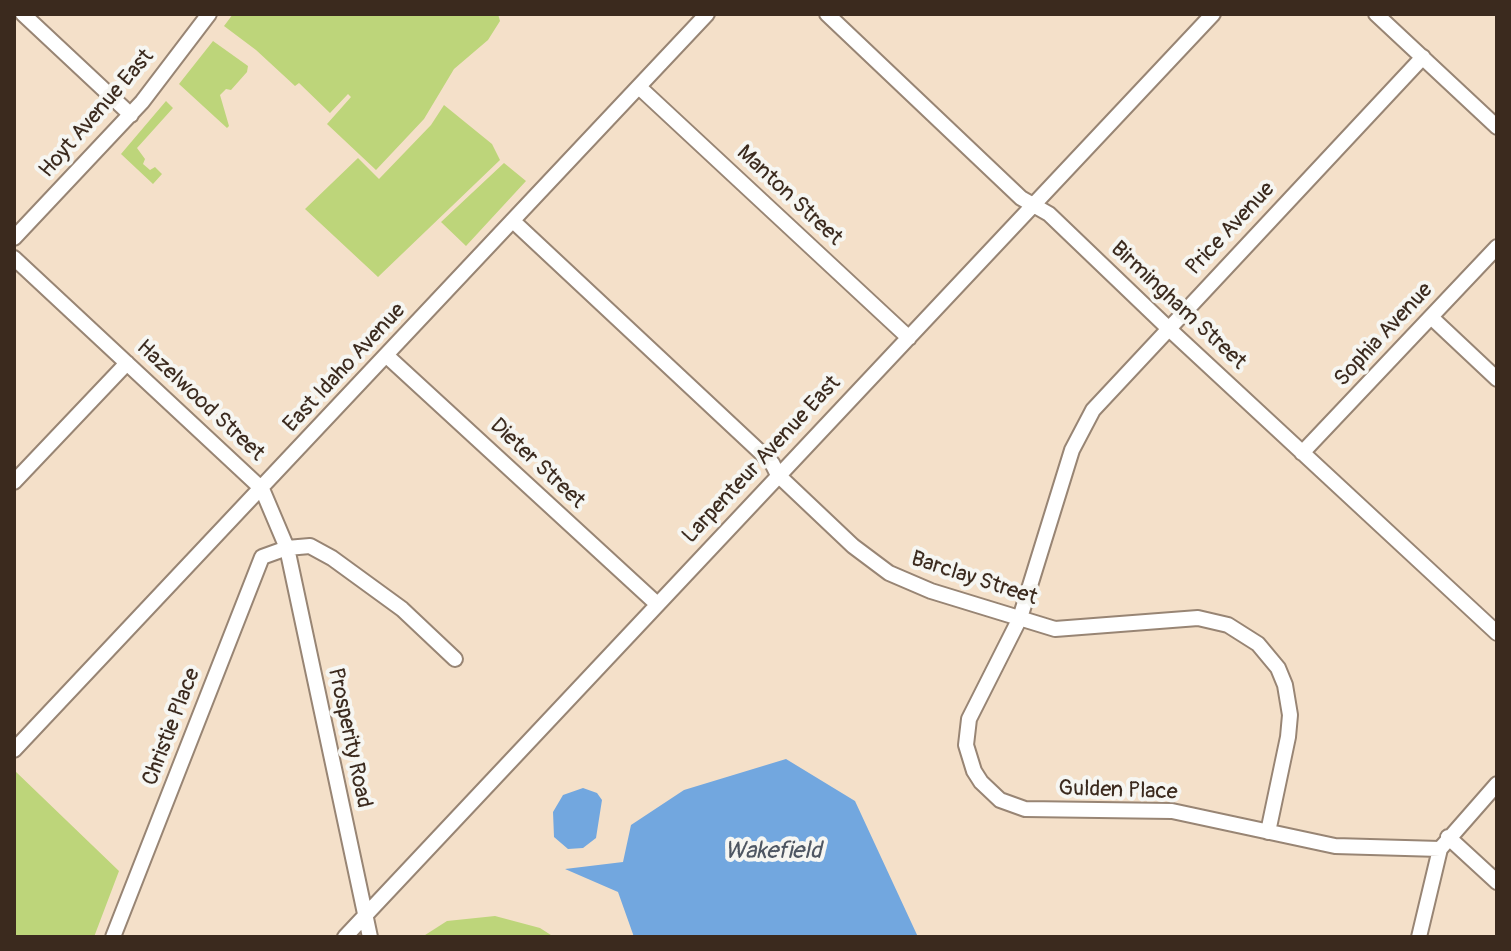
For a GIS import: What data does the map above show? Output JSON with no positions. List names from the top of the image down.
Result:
{
  "streets": {
    "street": [
      "Hoyt Avenue East",
      "Manton Street",
      "Price Avenue",
      "Birmingham Street",
      "Sophia Avenue",
      "East Idaho Avenue",
      "Hazelwood Street",
      "Larpenteur Avenue East",
      "Dieter Street",
      "Barclay Street",
      "Christie Place",
      "Prosperity Road",
      "Gulden Place"
    ]
  },
  "crossings": [
    ["Manton Street", "East Idaho Avenue"],
    ["Manton Street", "Larpenteur Avenue East"],
    ["Price Avenue", "Birmingham Street"],
    ["Price Avenue", "Barclay Street"],
    ["Price Avenue", "Gulden Place"],
    ["Birmingham Street", "Sophia Avenue"],
    ["Birmingham Street", "Larpenteur Avenue East"],
    ["East Idaho Avenue", "Hazelwood Street"],
    ["East Idaho Avenue", "Dieter Street"],
    ["East Idaho Avenue", "Barclay Street"],
    ["Hazelwood Street", "Christie Place"],
    ["Hazelwood Street", "Prosperity Road"],
    ["Larpenteur Avenue East", "Dieter Street"],
    ["Larpenteur Avenue East", "Barclay Street"],
    ["Larpenteur Avenue East", "Prosperity Road"],
    ["Barclay Street", "Gulden Place"],
    ["Christie Place", "Prosperity Road"]
  ],
  "water": ["Wakefield"]
}
